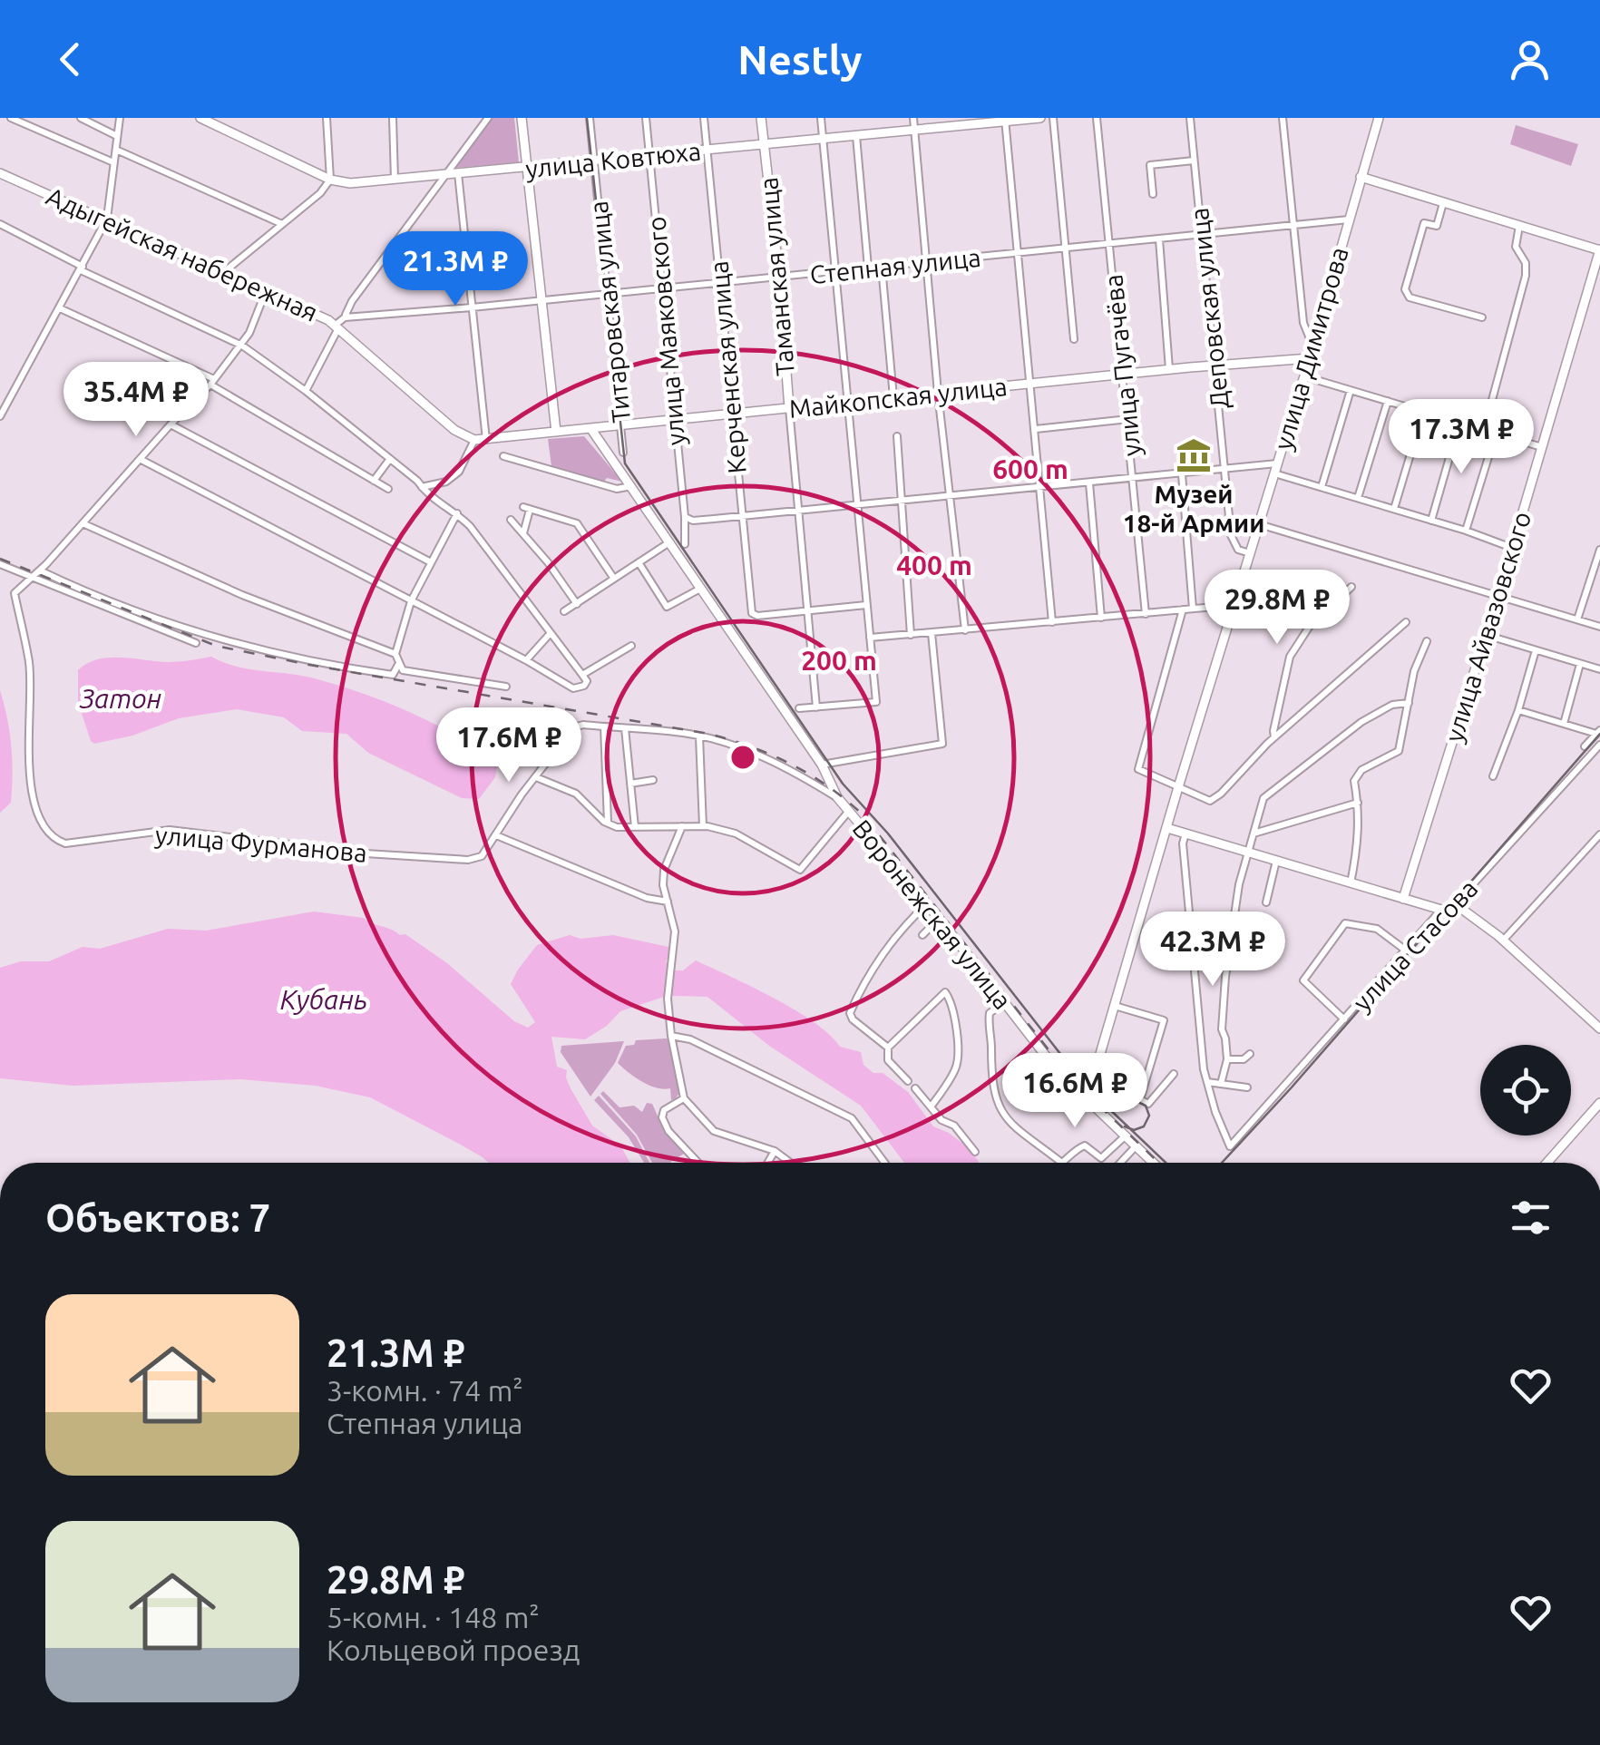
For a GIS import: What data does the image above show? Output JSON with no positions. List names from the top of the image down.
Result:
{
  "streets": {
    "street": [
      "улица Ковтюха",
      "Адыгейская набережная",
      "Степная улица",
      "Таманская улица",
      "Деповская улица",
      "Титаровская улица",
      "улица Маяковского",
      "улица Димитрова",
      "улица Пугачёва",
      "Керченская улица",
      "Майкопская улица",
      "улица Айвазовского",
      "улица Фурманова",
      "Воронежская улица",
      "улица Стасова"
    ]
  },
  "crossings": [
    ["улица Ковтюха", "Таманская улица"],
    ["улица Ковтюха", "Титаровская улица"],
    ["улица Ковтюха", "улица Маяковского"],
    ["улица Ковтюха", "Керченская улица"],
    ["Адыгейская набережная", "Степная улица"],
    ["Степная улица", "Таманская улица"],
    ["Степная улица", "Деповская улица"],
    ["Степная улица", "Титаровская улица"],
    ["Степная улица", "улица Маяковского"],
    ["Степная улица", "улица Димитрова"],
    ["Степная улица", "улица Пугачёва"],
    ["Степная улица", "Керченская улица"],
    ["Таманская улица", "Керченская улица"],
    ["Таманская улица", "Майкопская улица"],
    ["Деповская улица", "улица Димитрова"],
    ["Деповская улица", "Майкопская улица"],
    ["Титаровская улица", "Майкопская улица"],
    ["улица Маяковского", "Майкопская улица"],
    ["улица Димитрова", "Майкопская улица"],
    ["улица Димитрова", "Воронежская улица"],
    ["улица Пугачёва", "Майкопская улица"],
    ["Керченская улица", "Майкопская улица"],
    ["Майкопская улица", "Воронежская улица"]
  ],
  "water": ["Затон", "Кубань"],
  "places": {
    "museum": ["Музей 18-й Армии"]
  },
  "page": {
    "header": "Nestly",
    "price": [
      "21.3M ₽",
      "35.4M ₽",
      "17.3M ₽",
      "29.8M ₽",
      "17.6M ₽",
      "42.3M ₽",
      "16.6M ₽"
    ],
    "heading": "Объектов: 7",
    "list": [
      {
        "name": "21.3M ₽",
        "note": "3-комн. · 74 m² · Степная улица"
      },
      {
        "name": "29.8M ₽",
        "note": "5-комн. · 148 m² · Кольцевой проезд"
      }
    ]
  },
  "rings": ["600 m", "400 m", "200 m"]
}
